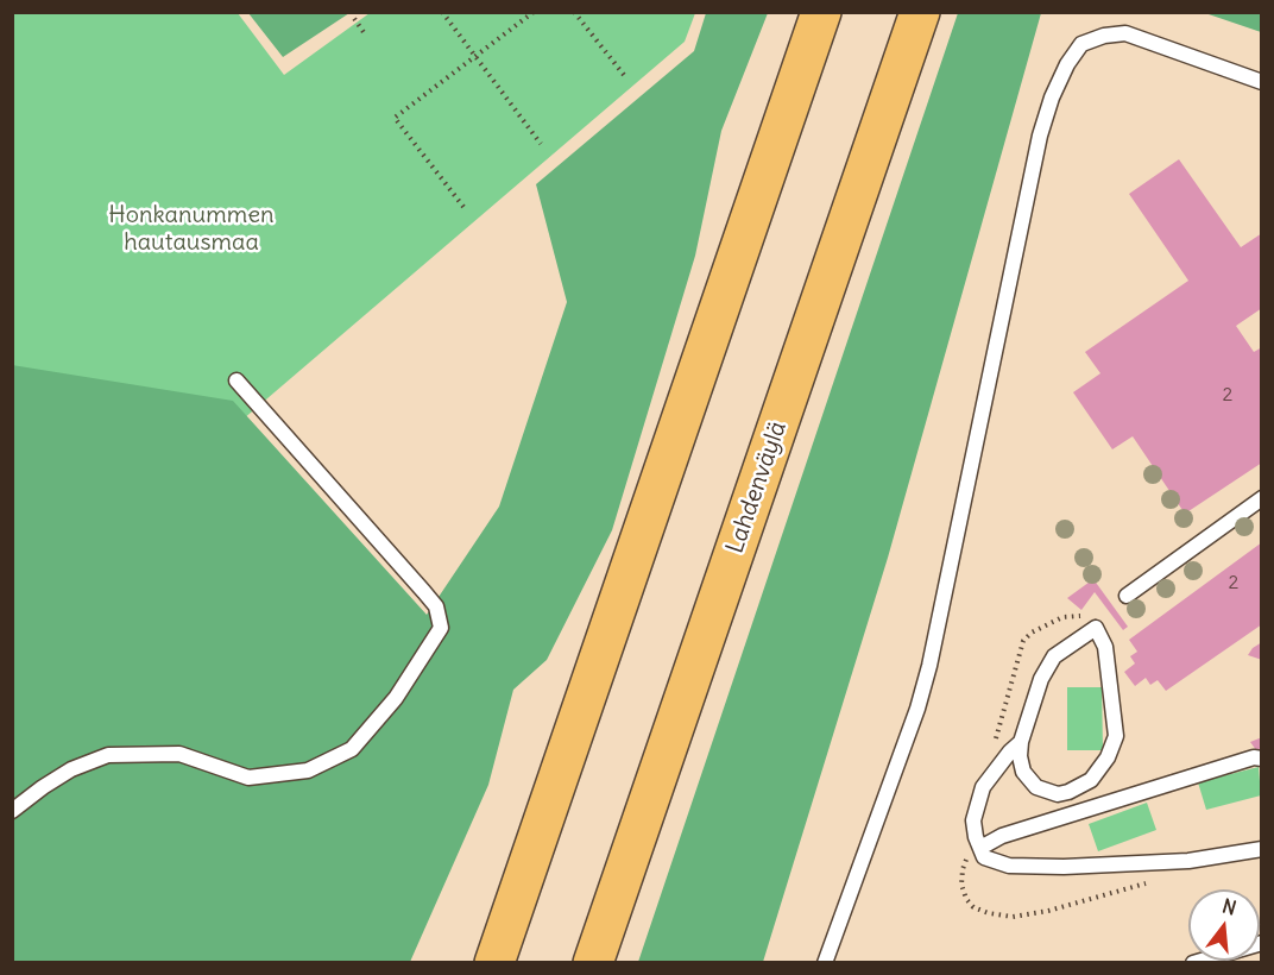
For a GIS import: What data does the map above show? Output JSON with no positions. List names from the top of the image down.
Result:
{
  "streets": {
    "highway": ["Lahdenväylä"]
  },
  "parks": ["Honkanummen hautausmaa"],
  "house_numbers": ["2", "2"],
  "north": "top"
}
